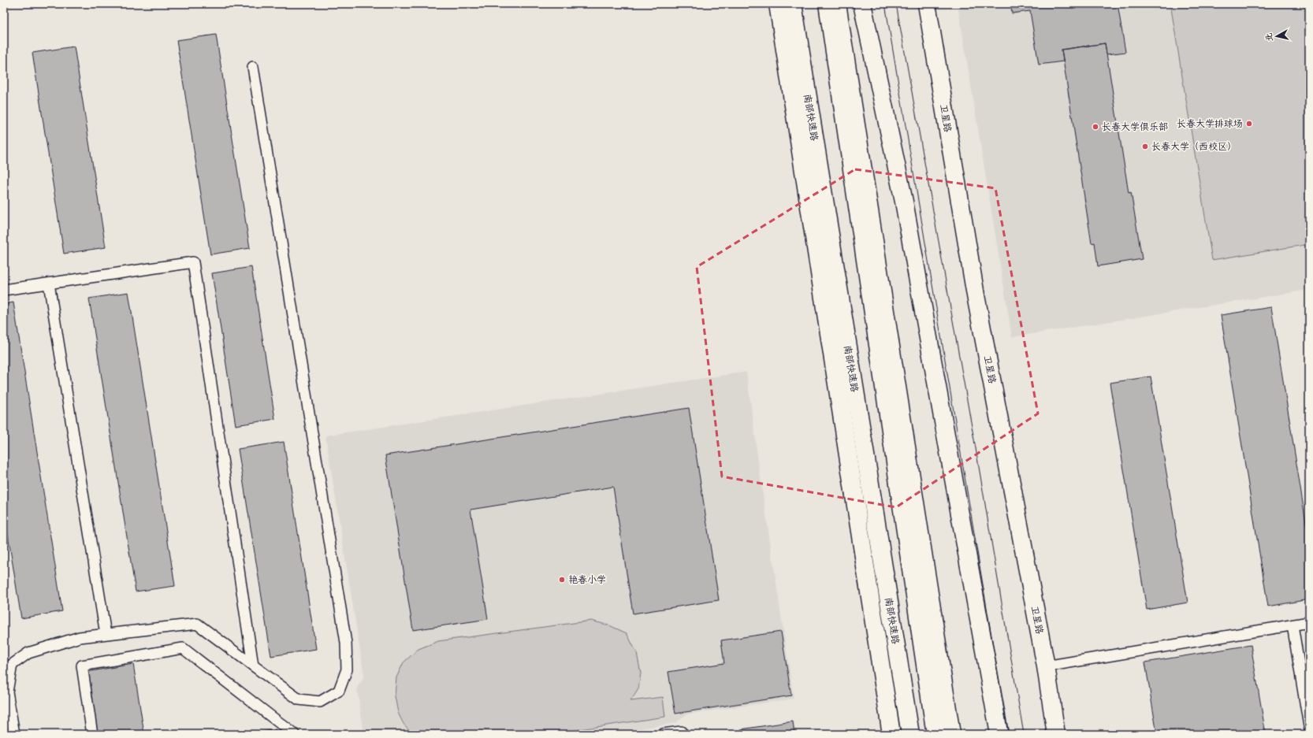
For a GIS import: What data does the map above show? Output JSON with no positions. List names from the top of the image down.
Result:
{
  "streets": {
    "main road": ["南部快速路", "卫星路"]
  },
  "places": [
    "长春大学排球场",
    "长春大学俱乐部",
    "长春大学（西校区）",
    "艳春小学"
  ],
  "north": "left"
}
